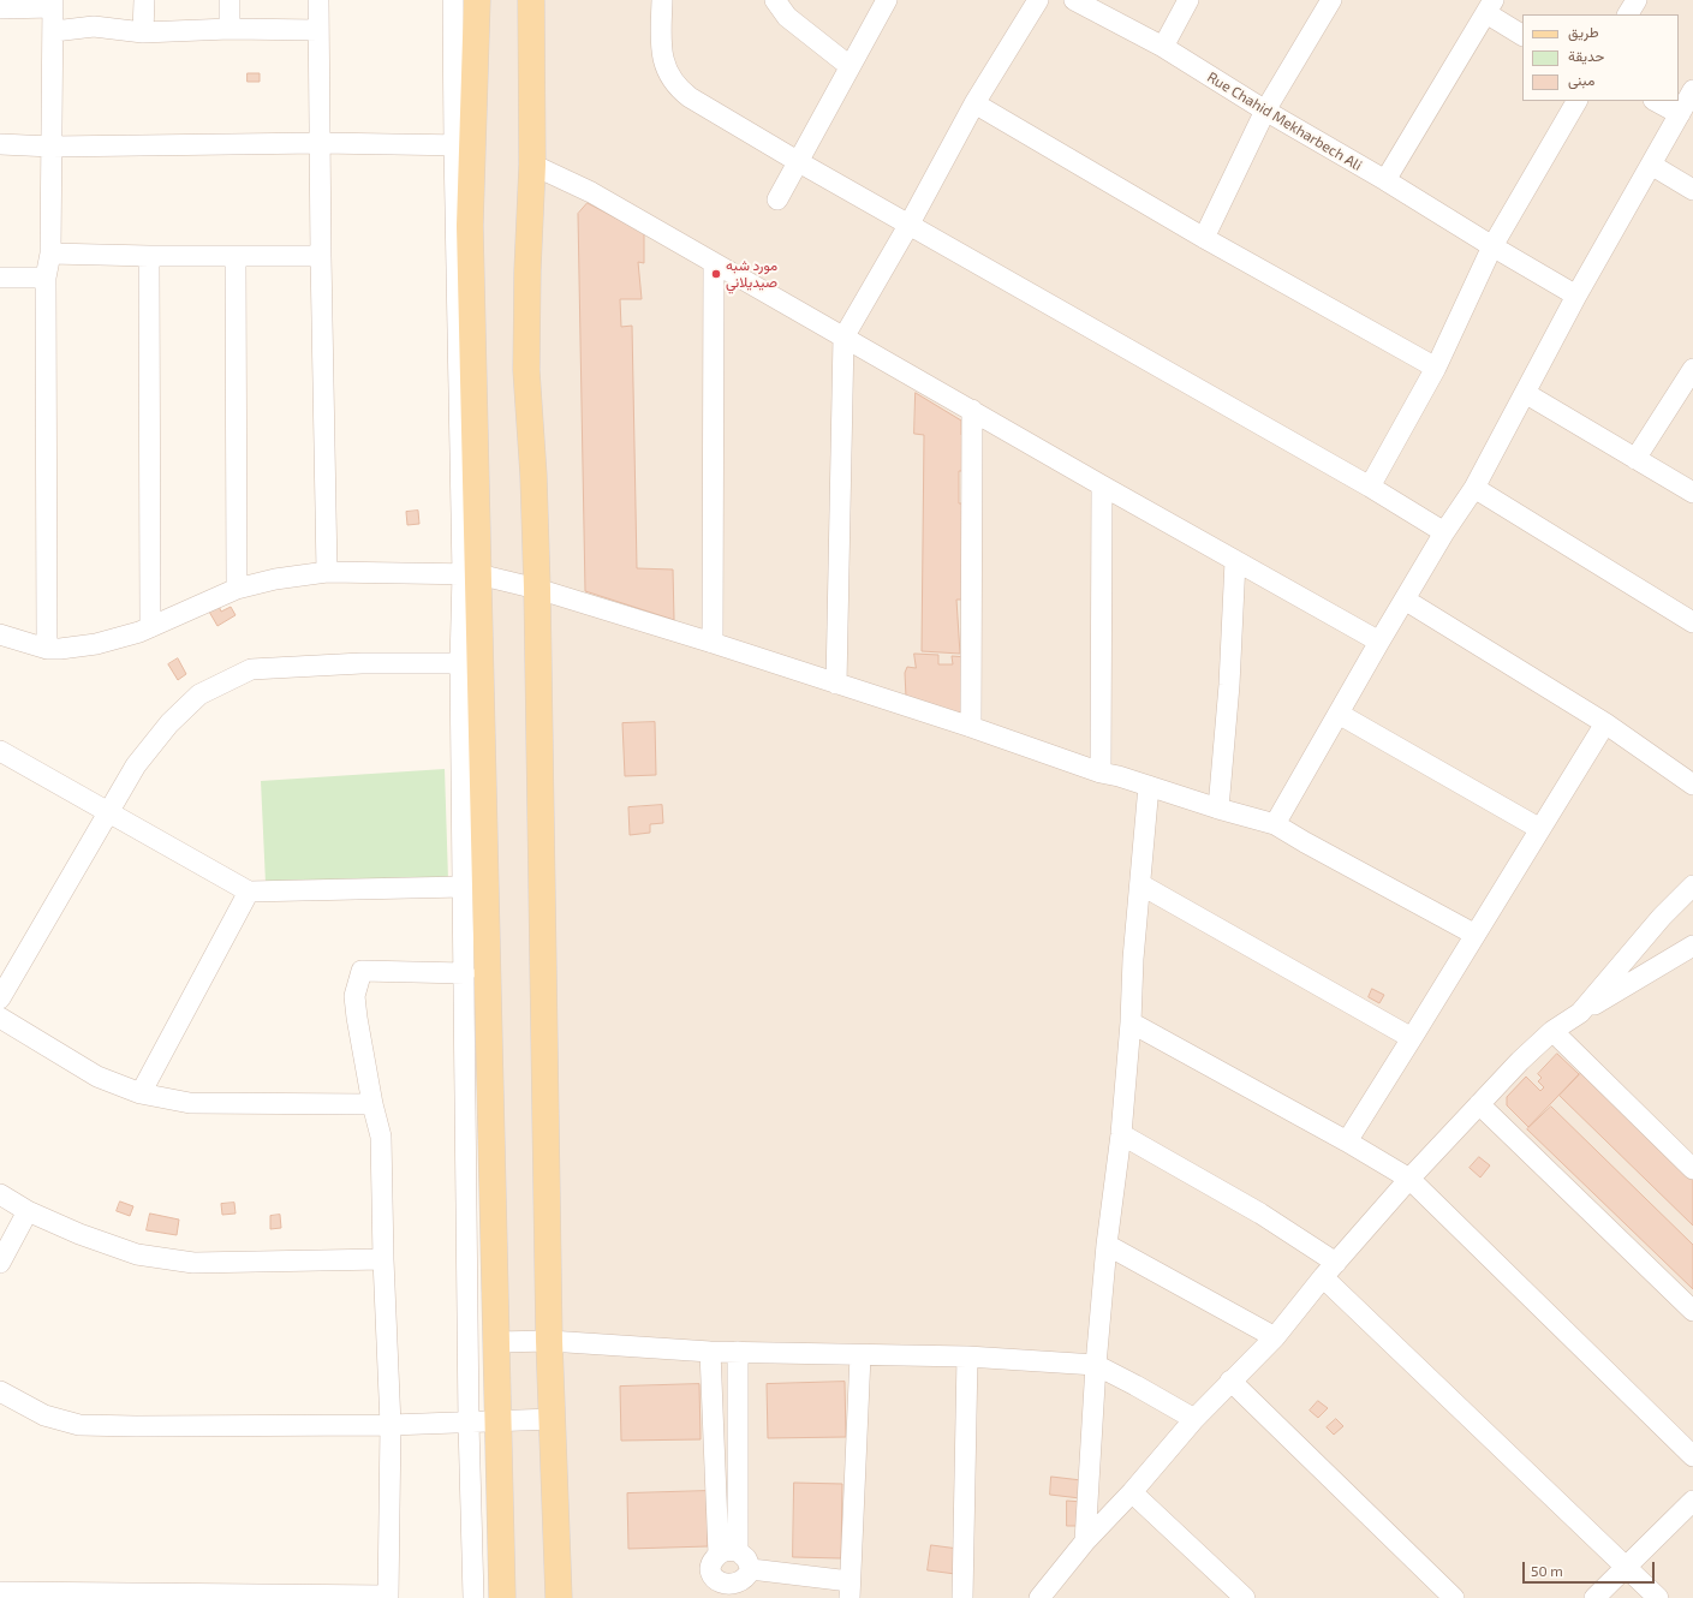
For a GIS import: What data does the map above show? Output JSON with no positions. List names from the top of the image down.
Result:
{
  "streets": {
    "street": ["Rue Chahid Mekharbech Ali"]
  },
  "places": ["مورد شبه صيديلاني"],
  "legend": ["طريق", "حديقة", "مبنى"],
  "scale_bar": "50 m"
}
